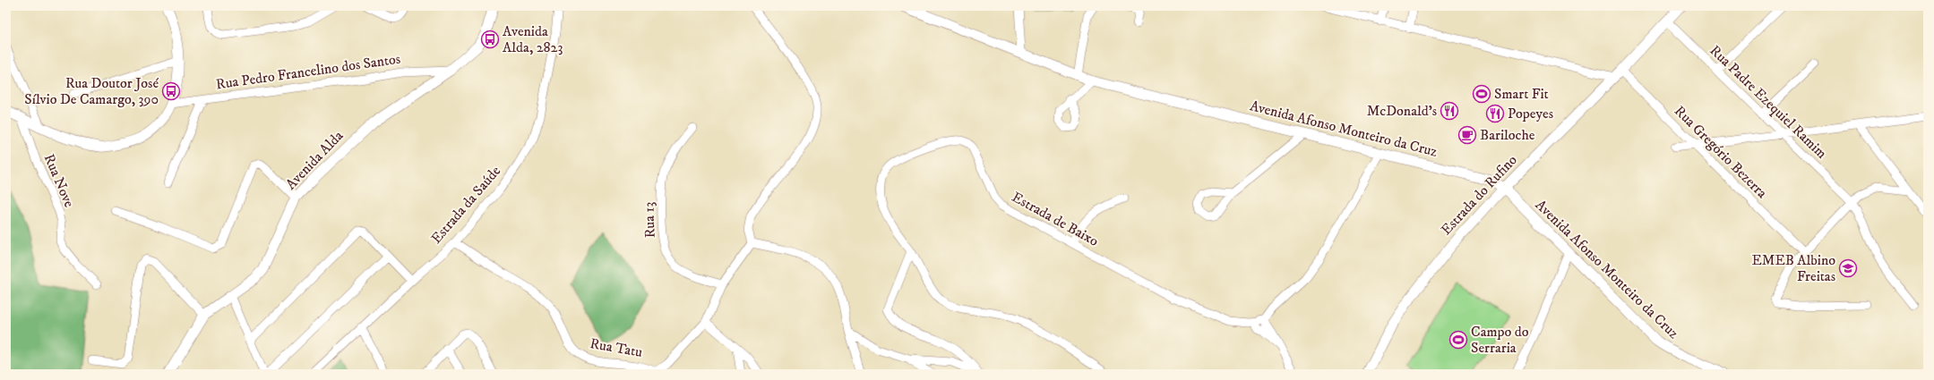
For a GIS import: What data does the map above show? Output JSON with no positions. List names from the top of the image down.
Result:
{
  "streets": {
    "street": [
      "Rua Pedro Francelino dos Santos",
      "Rua Padre Ezequiel Ramim",
      "Avenida Afonso Monteiro da Cruz",
      "Rua Gregório Bezerra",
      "Avenida Alda",
      "Rua Nove",
      "Estrada do Rufino",
      "Estrada da Saúde",
      "Estrada de Baixo",
      "Rua 13",
      "Rua Tatu"
    ]
  },
  "crossings": [
    ["Rua Pedro Francelino dos Santos", "Avenida Alda"],
    ["Rua Padre Ezequiel Ramim", "Estrada do Rufino"],
    ["Avenida Afonso Monteiro da Cruz", "Estrada do Rufino"],
    ["Rua Gregório Bezerra", "Estrada do Rufino"],
    ["Estrada da Saúde", "Rua Tatu"],
    ["Rua 13", "Rua Tatu"]
  ],
  "places": {
    "bus stop": ["Avenida Alda, 2823", "Rua Doutor José Sílvio De Camargo, 390"],
    "sports": ["Smart Fit", "Campo do Serraria"],
    "restaurant": ["McDonald's", "Popeyes"],
    "cafe": ["Bariloche"],
    "school or university": ["EMEB Albino Freitas"]
  }
}
